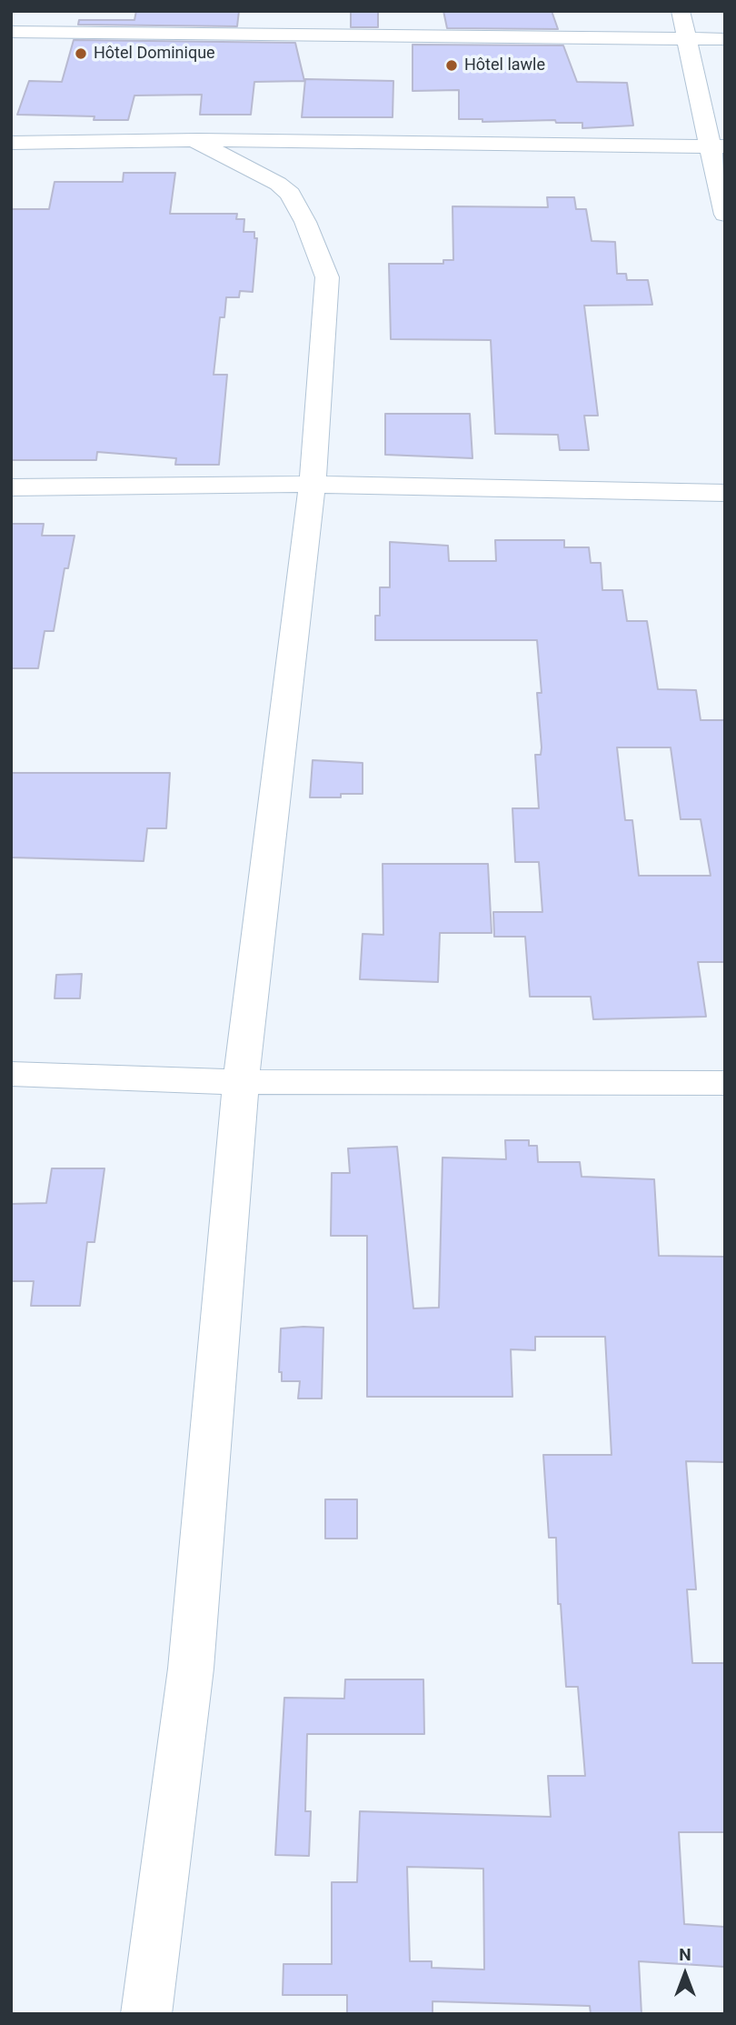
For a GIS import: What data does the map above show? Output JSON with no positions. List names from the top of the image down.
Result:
{
  "places": ["Hôtel Dominique", "Hôtel lawle"],
  "north": "top"
}
